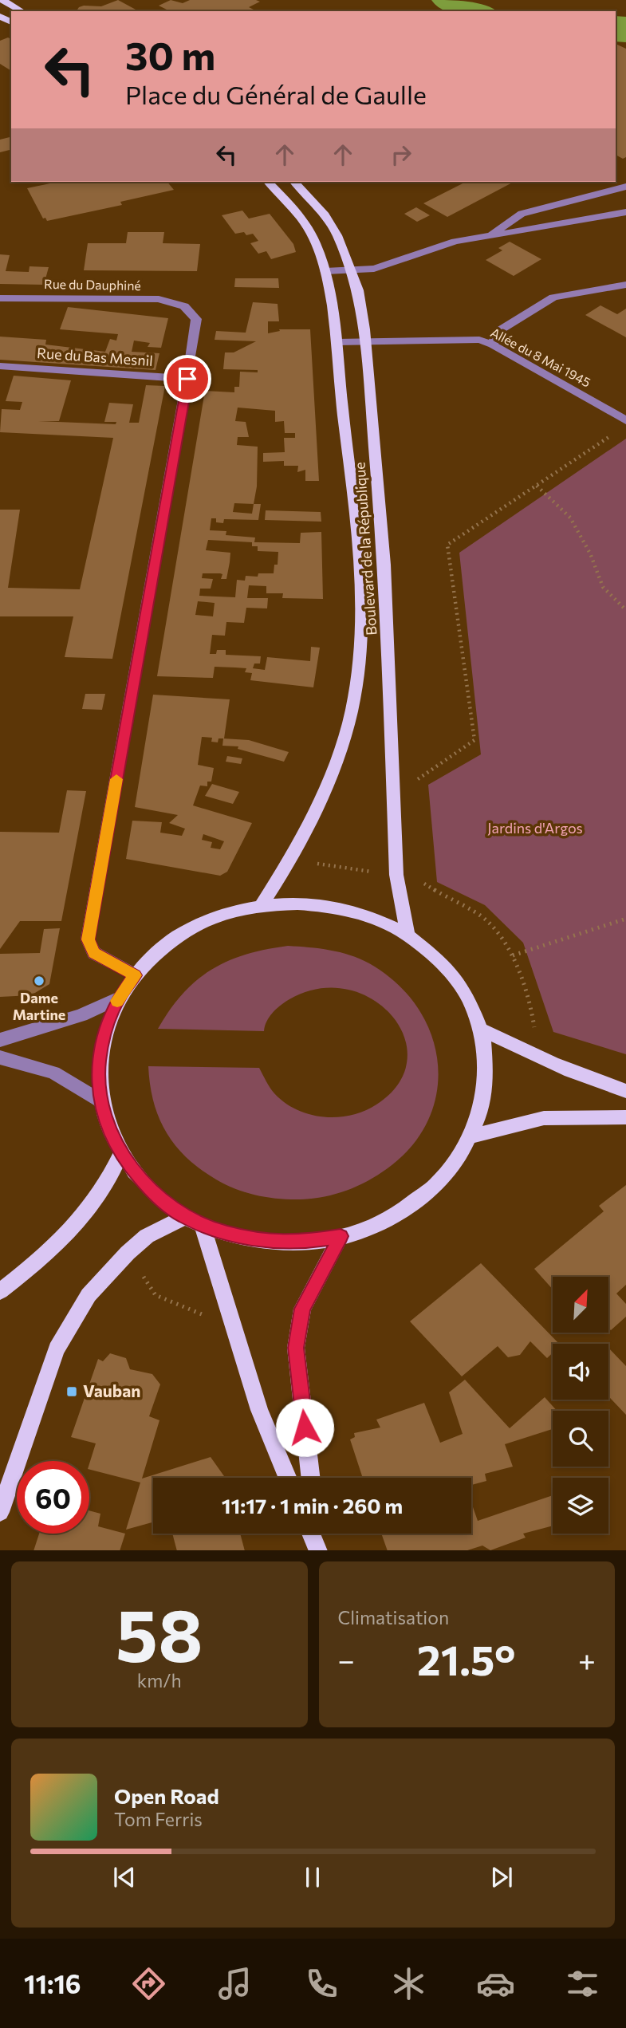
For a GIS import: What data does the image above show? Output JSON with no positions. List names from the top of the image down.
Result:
{
  "streets": {
    "main road": ["Boulevard de la République"],
    "street": ["Rue du Dauphiné", "Rue du Bas Mesnil", "Allée du 8 Mai 1945"]
  },
  "crossings": [
    ["Rue du Dauphiné", "Rue du Bas Mesnil"],
    ["Allée du 8 Mai 1945", "Boulevard de la République"]
  ],
  "parks": ["Jardins d'Argos"],
  "places": {
    "other": ["Dame Martine"],
    "transit": ["Vauban"]
  },
  "north": "top right",
  "page": {
    "turn": ["30 m", "Place du Général de Gaulle"],
    "limit": "60",
    "trip": "11:17 · 1 min · 260 m",
    "tile": [
      ["58", "km/h"],
      "Climatisation"
    ],
    "heat": ["−", "21.5°", "+"],
    "song": ["Open Road", "Tom Ferris"],
    "tabs": "11:16"
  }
}
